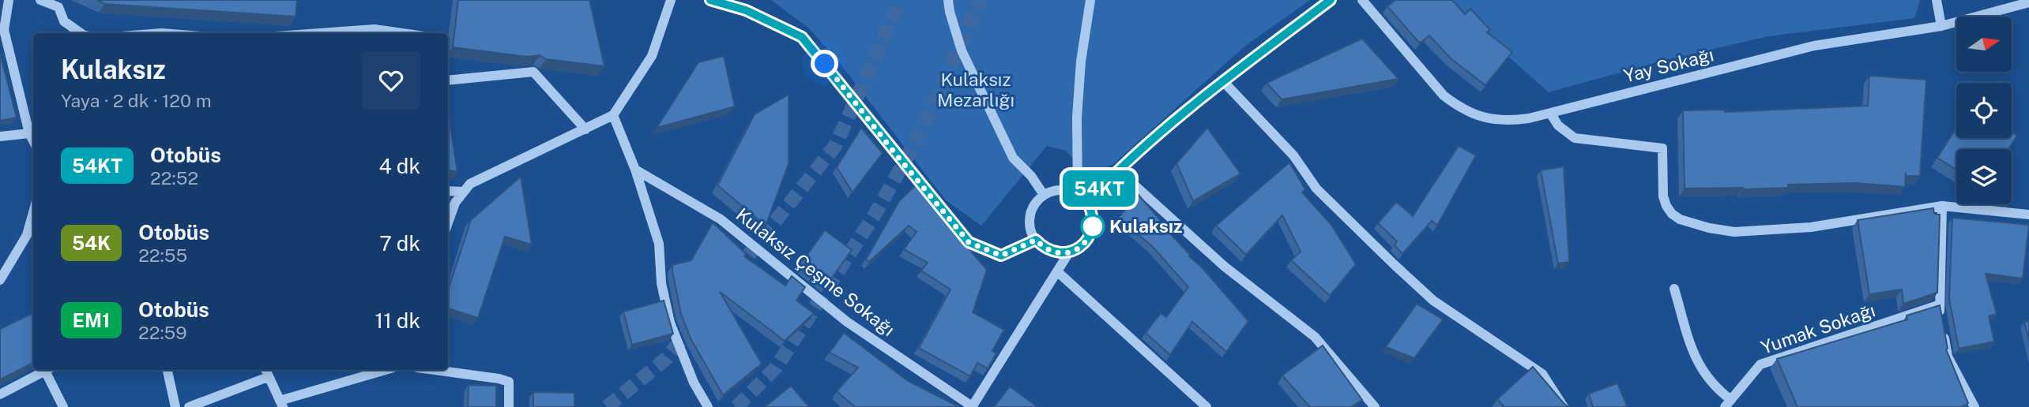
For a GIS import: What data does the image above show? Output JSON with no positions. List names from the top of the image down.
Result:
{
  "streets": {
    "street": ["Yay Sokağı", "Kulaksız Çeşme Sokağı", "Yumak Sokağı"]
  },
  "parks": ["Kulaksız Mezarlığı"],
  "places": ["Kulaksız"],
  "lines": ["bus line 54KT"],
  "north": "right",
  "page": {
    "on_map": "54KT",
    "heading": ["Kulaksız", "Yaya · 2 dk · 120 m"],
    "list": [
      {
        "mark": "54KT",
        "name": "Otobüs",
        "note": "22:52",
        "value": "4 dk"
      },
      {
        "mark": "54K",
        "name": "Otobüs",
        "note": "22:55",
        "value": "7 dk"
      },
      {
        "mark": "EM1",
        "name": "Otobüs",
        "note": "22:59",
        "value": "11 dk"
      }
    ]
  }
}
